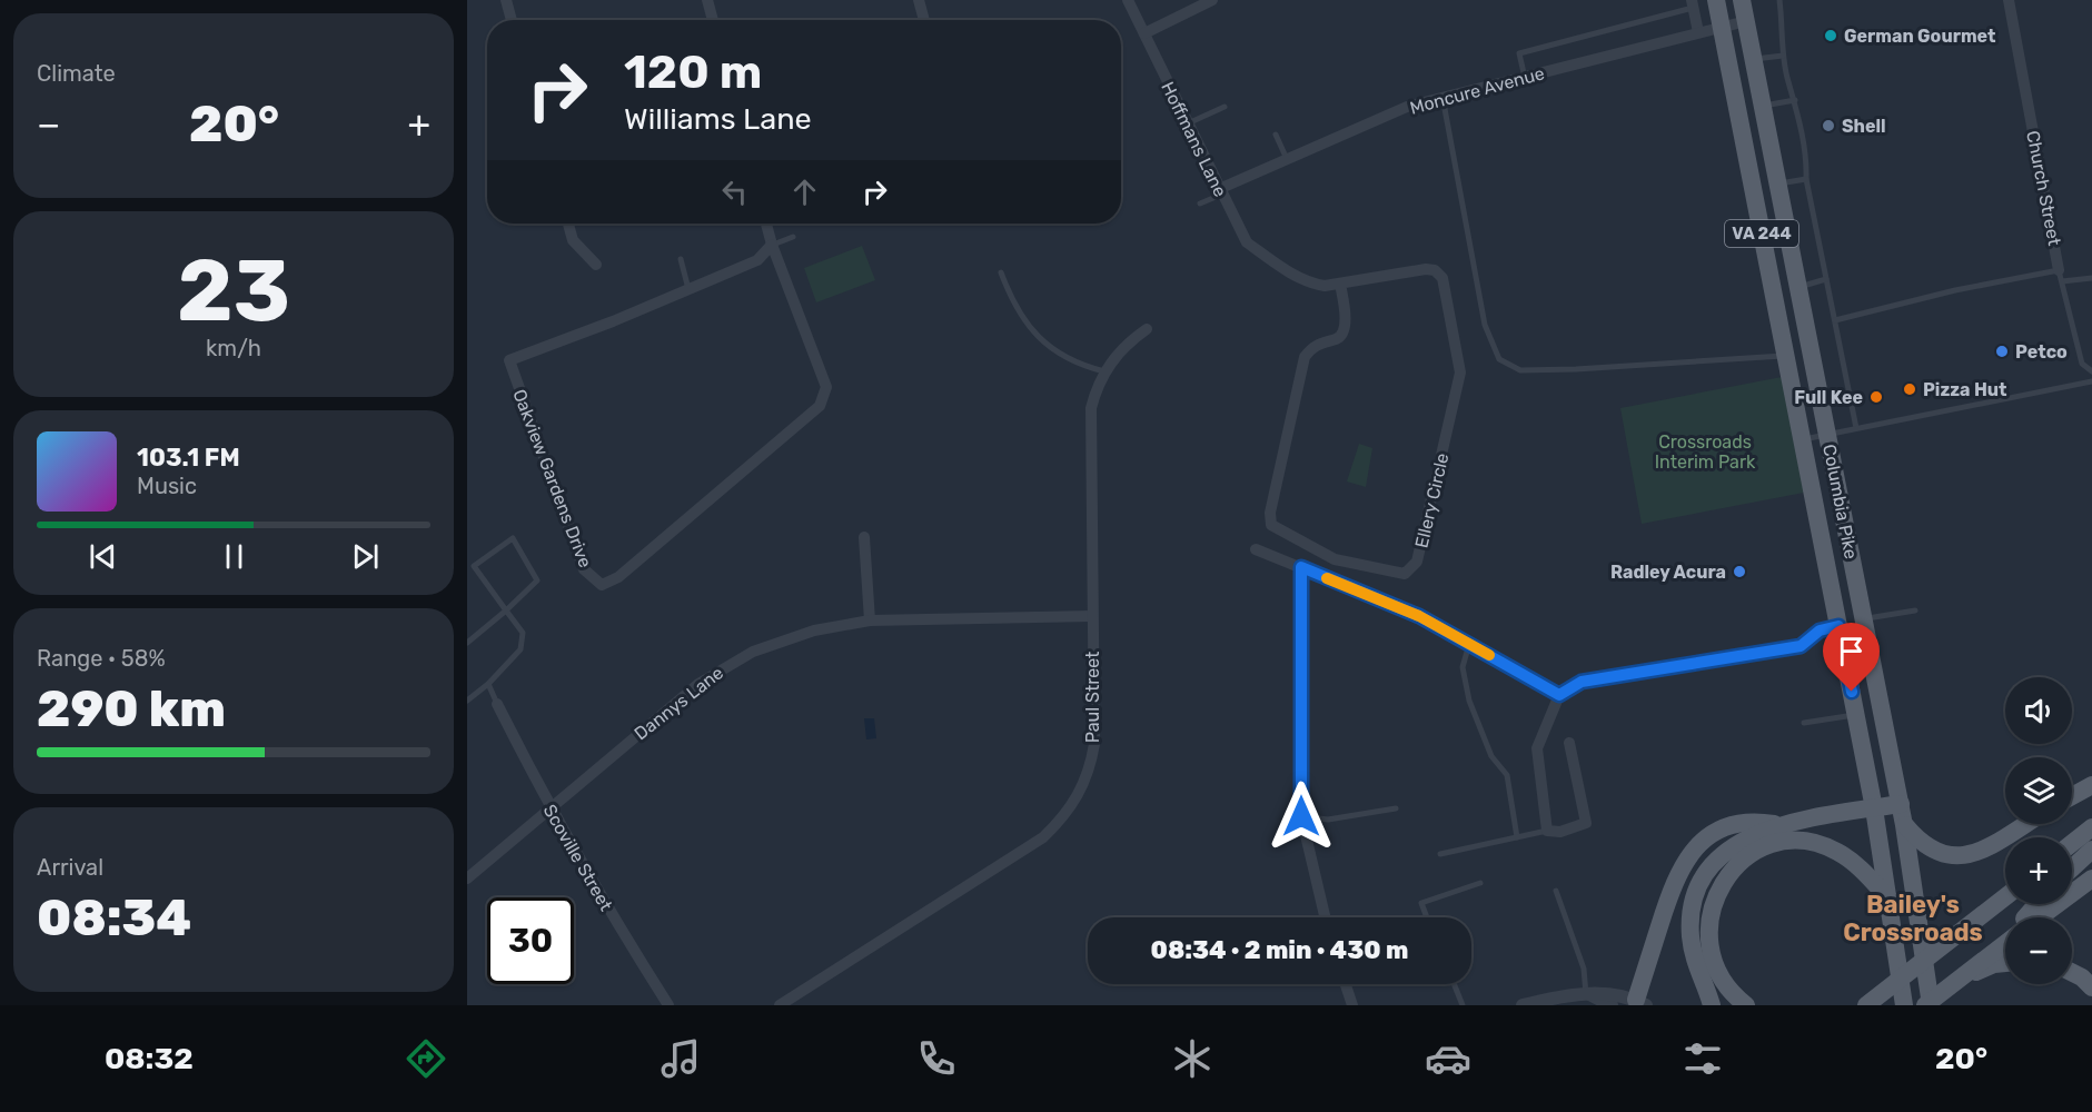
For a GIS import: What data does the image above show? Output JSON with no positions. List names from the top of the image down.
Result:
{
  "streets": {
    "main road": ["VA 244", "Columbia Pike"],
    "street": [
      "Moncure Avenue",
      "Hoffmans Lane",
      "Church Street",
      "Oakview Gardens Drive",
      "Ellery Circle",
      "Paul Street",
      "Dannys Lane",
      "Scoville Street"
    ]
  },
  "crossings": [
    ["Moncure Avenue", "Hoffmans Lane"],
    ["Moncure Avenue", "Columbia Pike"],
    ["Hoffmans Lane", "Ellery Circle"],
    ["Paul Street", "Dannys Lane"],
    ["Dannys Lane", "Scoville Street"]
  ],
  "districts": ["Bailey's Crossroads"],
  "parks": ["Crossroads Interim Park"],
  "places": [
    "German Gourmet",
    "Shell",
    "Petco",
    "Pizza Hut",
    "Full Kee",
    "Radley Acura"
  ],
  "page": {
    "tile": [
      "Climate",
      ["23", "km/h"],
      ["Range · 58%", "290 km"],
      ["Arrival", "08:34"]
    ],
    "turn": ["120 m", "Williams Lane"],
    "heat": ["−", "20°", "+"],
    "song": ["103.1 FM", "Music"],
    "map_buttons": ["+", "−"],
    "limit": "30",
    "trip": "08:34 · 2 min · 430 m",
    "tabs": ["08:32", "20°"]
  }
}
